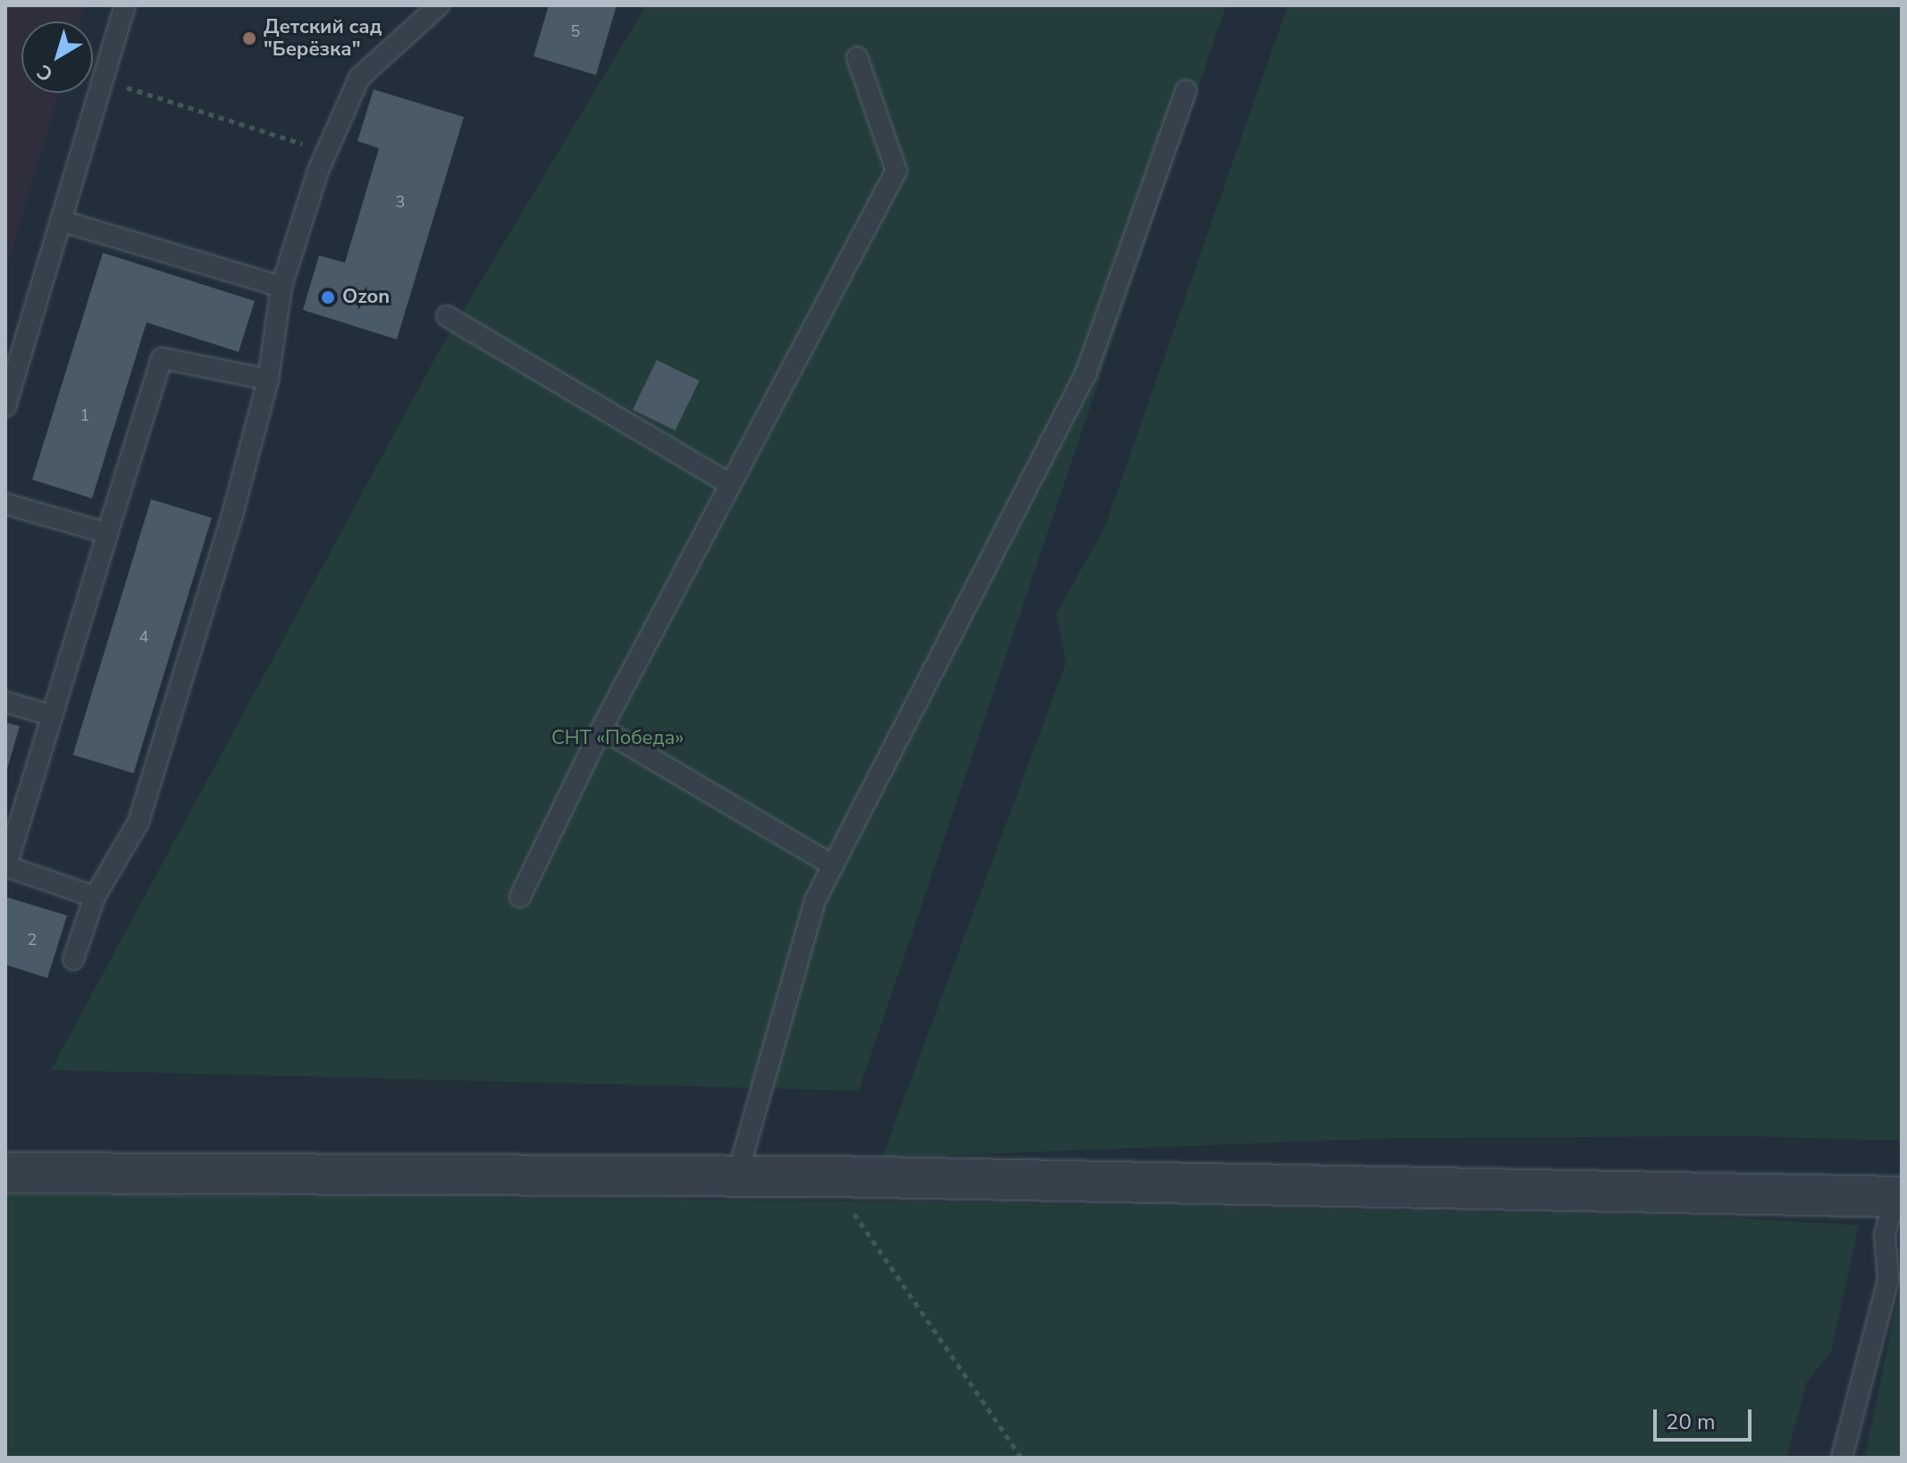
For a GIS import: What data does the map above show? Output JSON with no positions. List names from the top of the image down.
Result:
{
  "parks": ["СНТ «Победа»"],
  "places": ["Детский сад \"Берёзка\"", "Ozon"],
  "house_numbers": [
    "5",
    "3",
    "1",
    "4",
    "2"
  ],
  "scale_bar": "20 m",
  "north": "bottom left"
}
